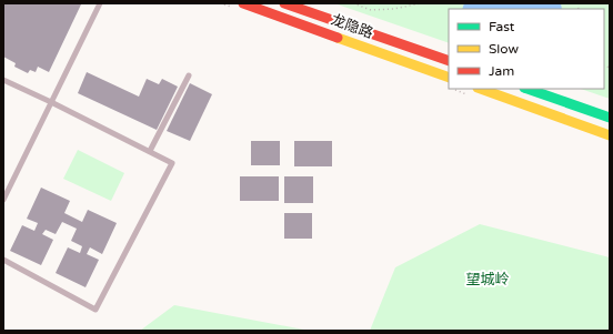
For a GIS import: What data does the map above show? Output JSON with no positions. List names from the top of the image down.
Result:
{
  "streets": {
    "main road": ["龙隐路"]
  },
  "parks": ["望城岭"],
  "legend": ["Fast", "Slow", "Jam"]
}
